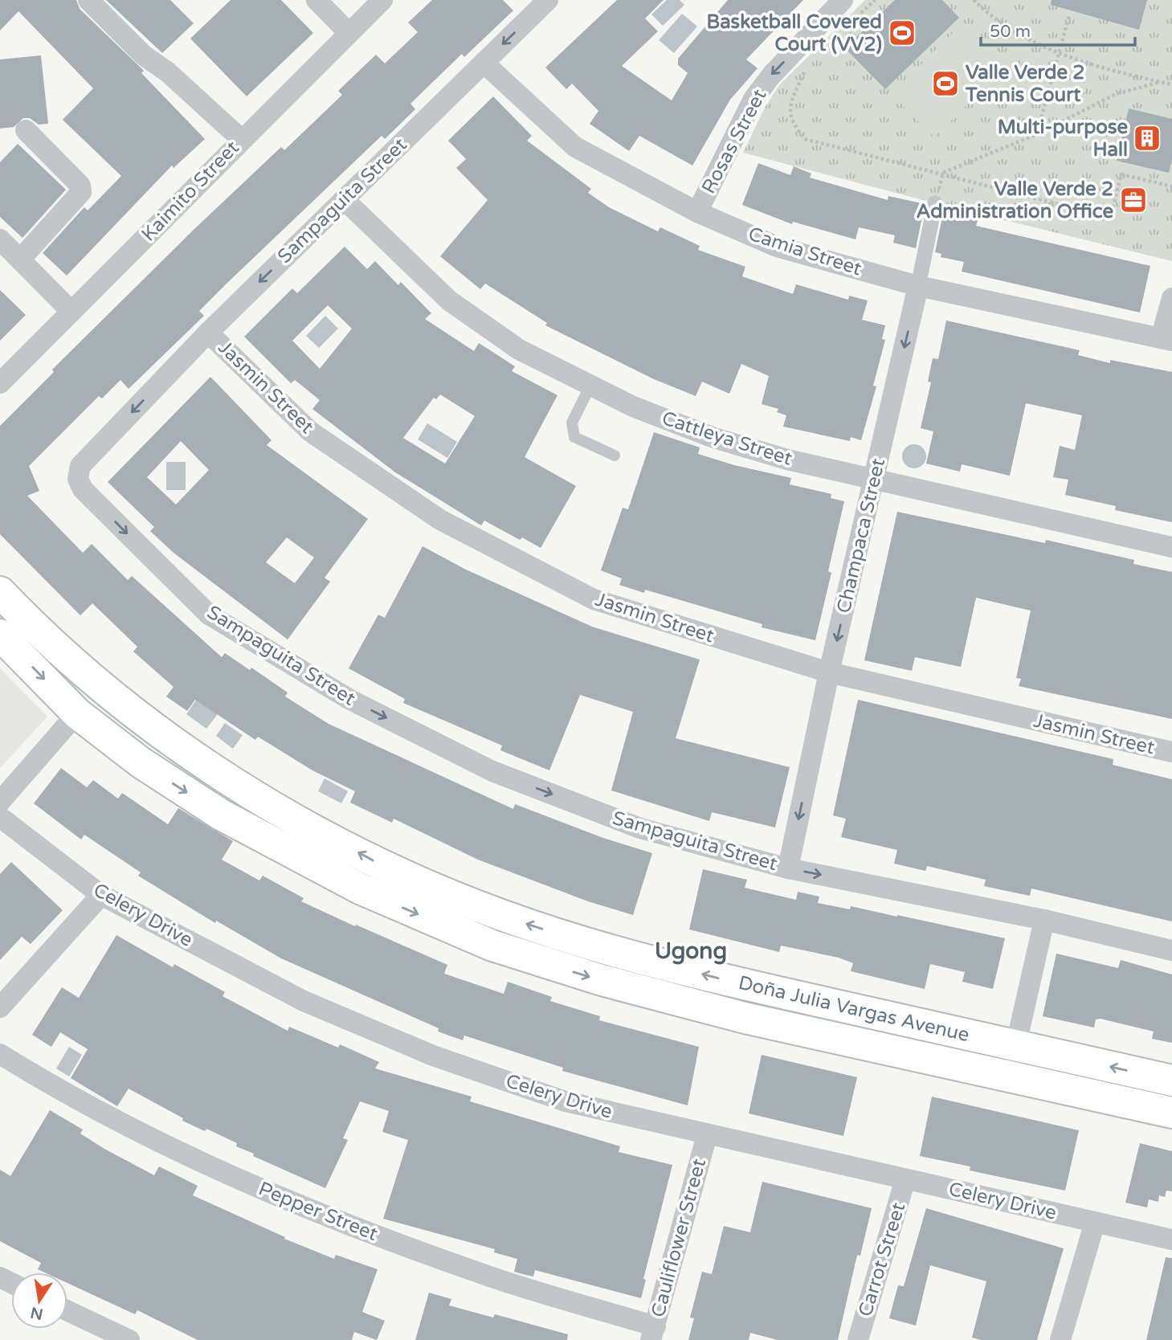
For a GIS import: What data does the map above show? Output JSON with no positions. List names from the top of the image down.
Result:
{
  "streets": {
    "main road": ["Doña Julia Vargas Avenue"],
    "street": [
      "Rosas Street",
      "Kaimito Street",
      "Sampaguita Street",
      "Camia Street",
      "Jasmin Street",
      "Cattleya Street",
      "Champaca Street",
      "Celery Drive",
      "Pepper Street",
      "Cauliflower Street",
      "Carrot Street"
    ]
  },
  "crossings": [
    ["Rosas Street", "Camia Street"],
    ["Sampaguita Street", "Camia Street"],
    ["Sampaguita Street", "Jasmin Street"],
    ["Sampaguita Street", "Cattleya Street"],
    ["Sampaguita Street", "Champaca Street"],
    ["Camia Street", "Champaca Street"],
    ["Jasmin Street", "Champaca Street"],
    ["Cattleya Street", "Champaca Street"],
    ["Celery Drive", "Cauliflower Street"],
    ["Celery Drive", "Carrot Street"],
    ["Pepper Street", "Cauliflower Street"]
  ],
  "one_way": ["Rosas Street", "Champaca Street"],
  "districts": ["Ugong"],
  "places": {
    "sports": ["Basketball Covered Court (VV2)", "Valle Verde 2 Tennis Court"],
    "building": ["Multi-purpose Hall"],
    "office": ["Valle Verde 2 Administration Office"]
  },
  "scale_bar": "50 m",
  "north": "bottom"
}
